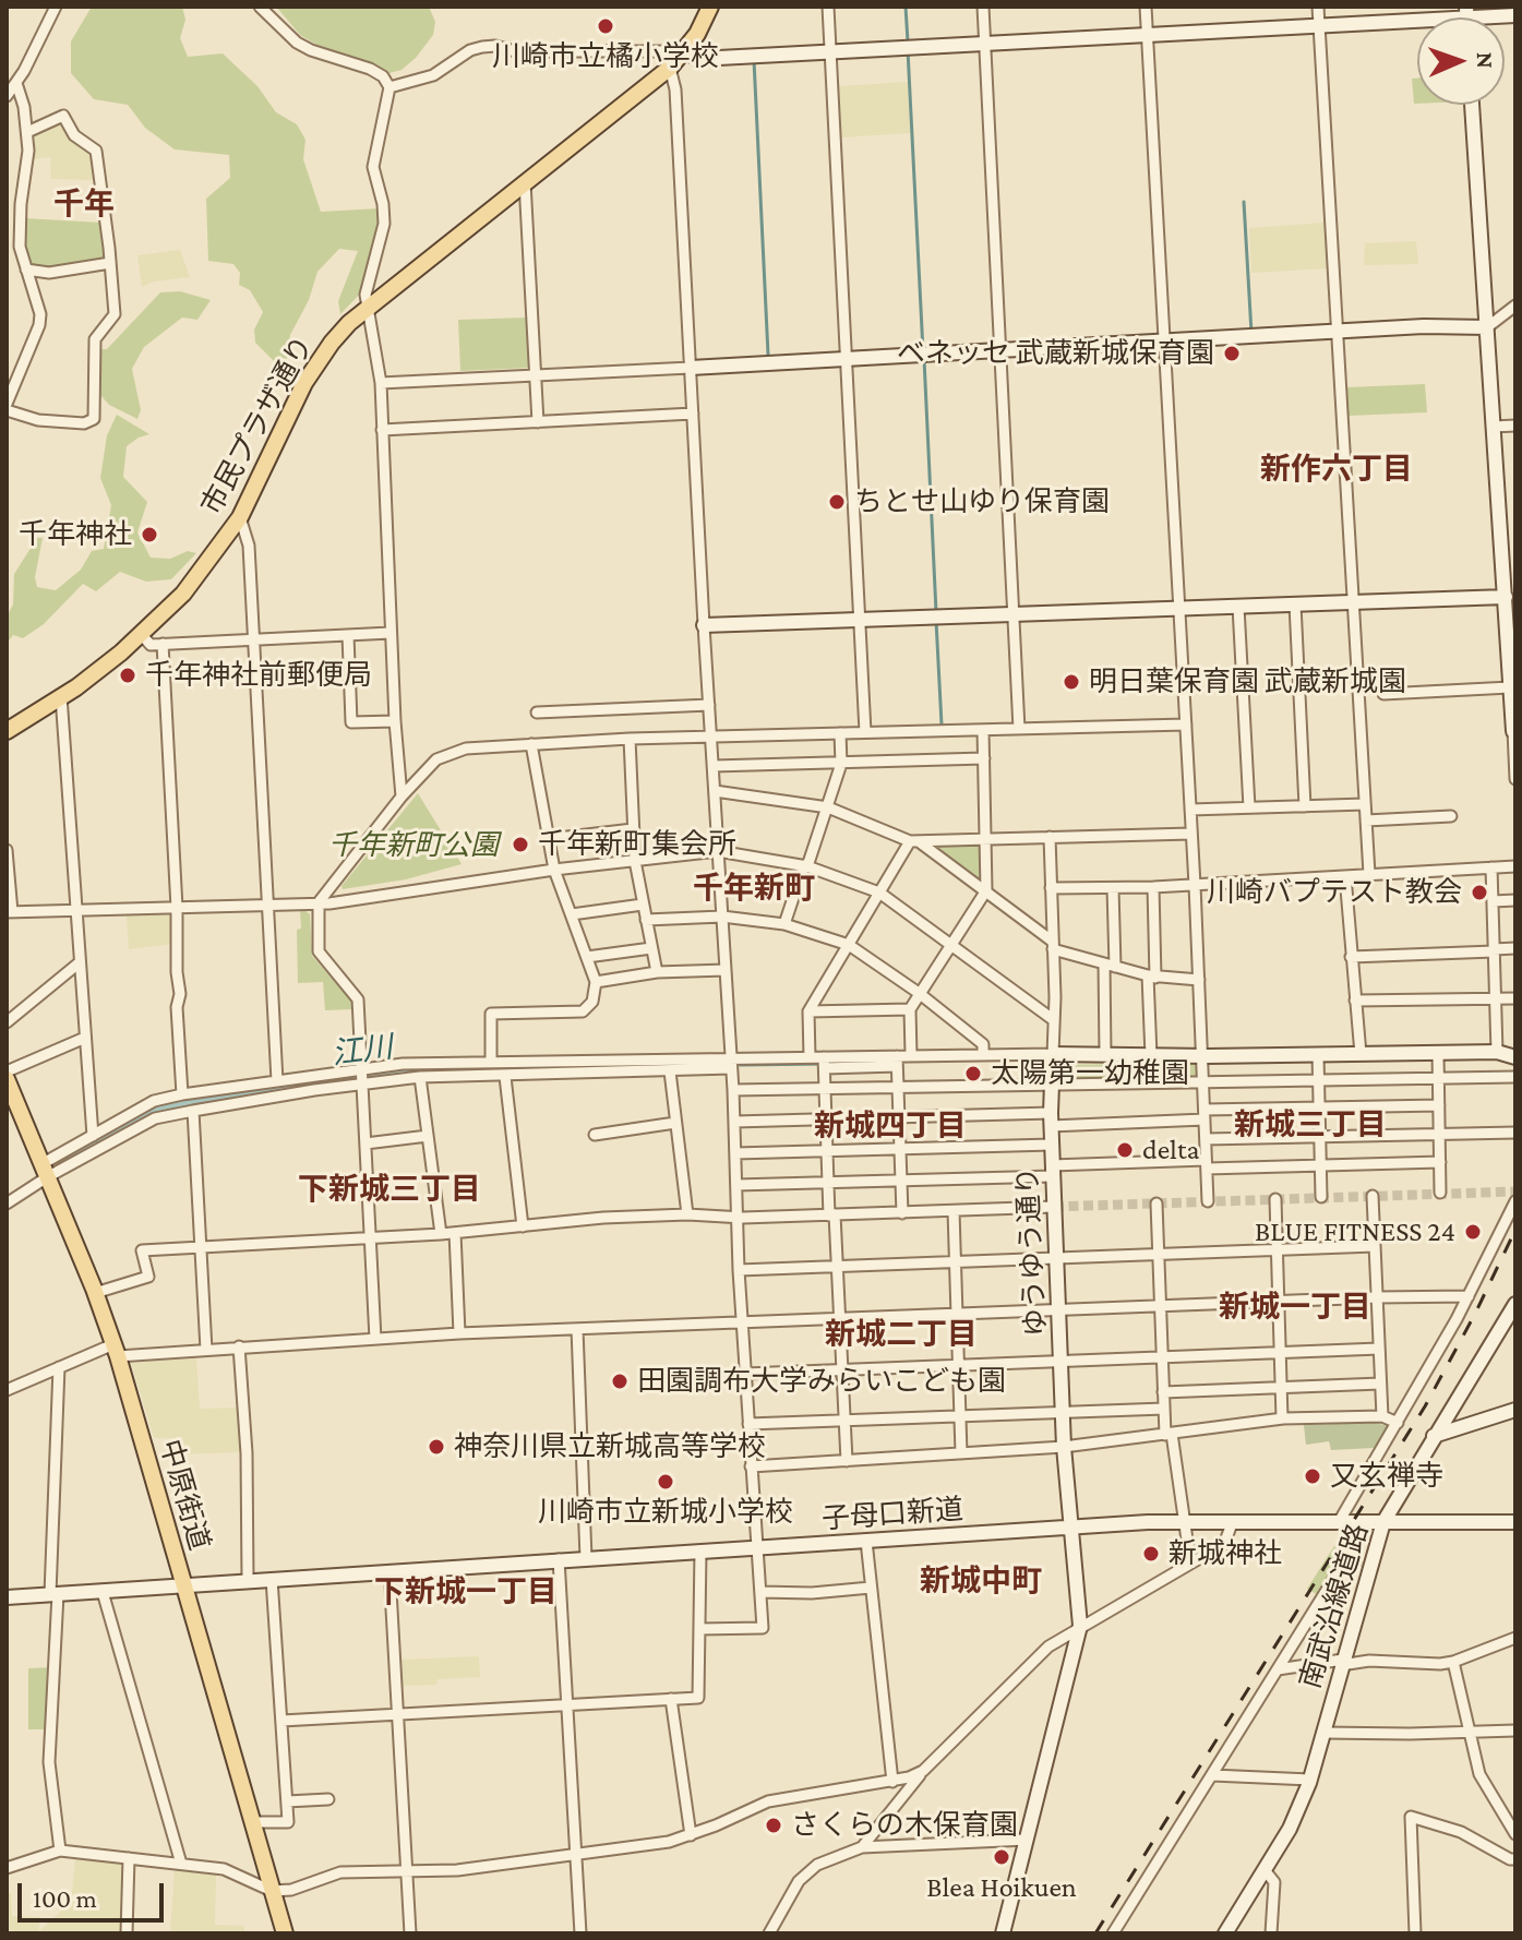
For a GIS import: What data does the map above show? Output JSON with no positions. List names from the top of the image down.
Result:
{
  "streets": {
    "main road": ["市民プラザ通り", "中原街道"],
    "street": ["ゆうゆう通り", "子母口新道", "南武沿線道路"]
  },
  "crossings": [
    ["ゆうゆう通り", "子母口新道"],
    ["中原街道", "子母口新道"],
    ["子母口新道", "南武沿線道路"]
  ],
  "districts": [
    "千年",
    "新作六丁目",
    "千年新町",
    "新城三丁目",
    "新城四丁目",
    "下新城三丁目",
    "新城一丁目",
    "新城二丁目",
    "新城中町",
    "下新城一丁目"
  ],
  "water": ["江川"],
  "parks": ["千年新町公園"],
  "places": [
    "川崎市立橘小学校",
    "ベネッセ 武蔵新城保育園",
    "ちとせ山ゆり保育園",
    "千年神社",
    "千年神社前郵便局",
    "明日葉保育園 武蔵新城園",
    "千年新町集会所",
    "川崎バプテスト教会",
    "太陽第一幼稚園",
    "delta",
    "BLUE FITNESS 24",
    "田園調布大学みらいこども園",
    "神奈川県立新城高等学校",
    "又玄禅寺",
    "川崎市立新城小学校",
    "新城神社",
    "さくらの木保育園",
    "Blea Hoikuen"
  ],
  "scale_bar": "100 m",
  "north": "right"
}
